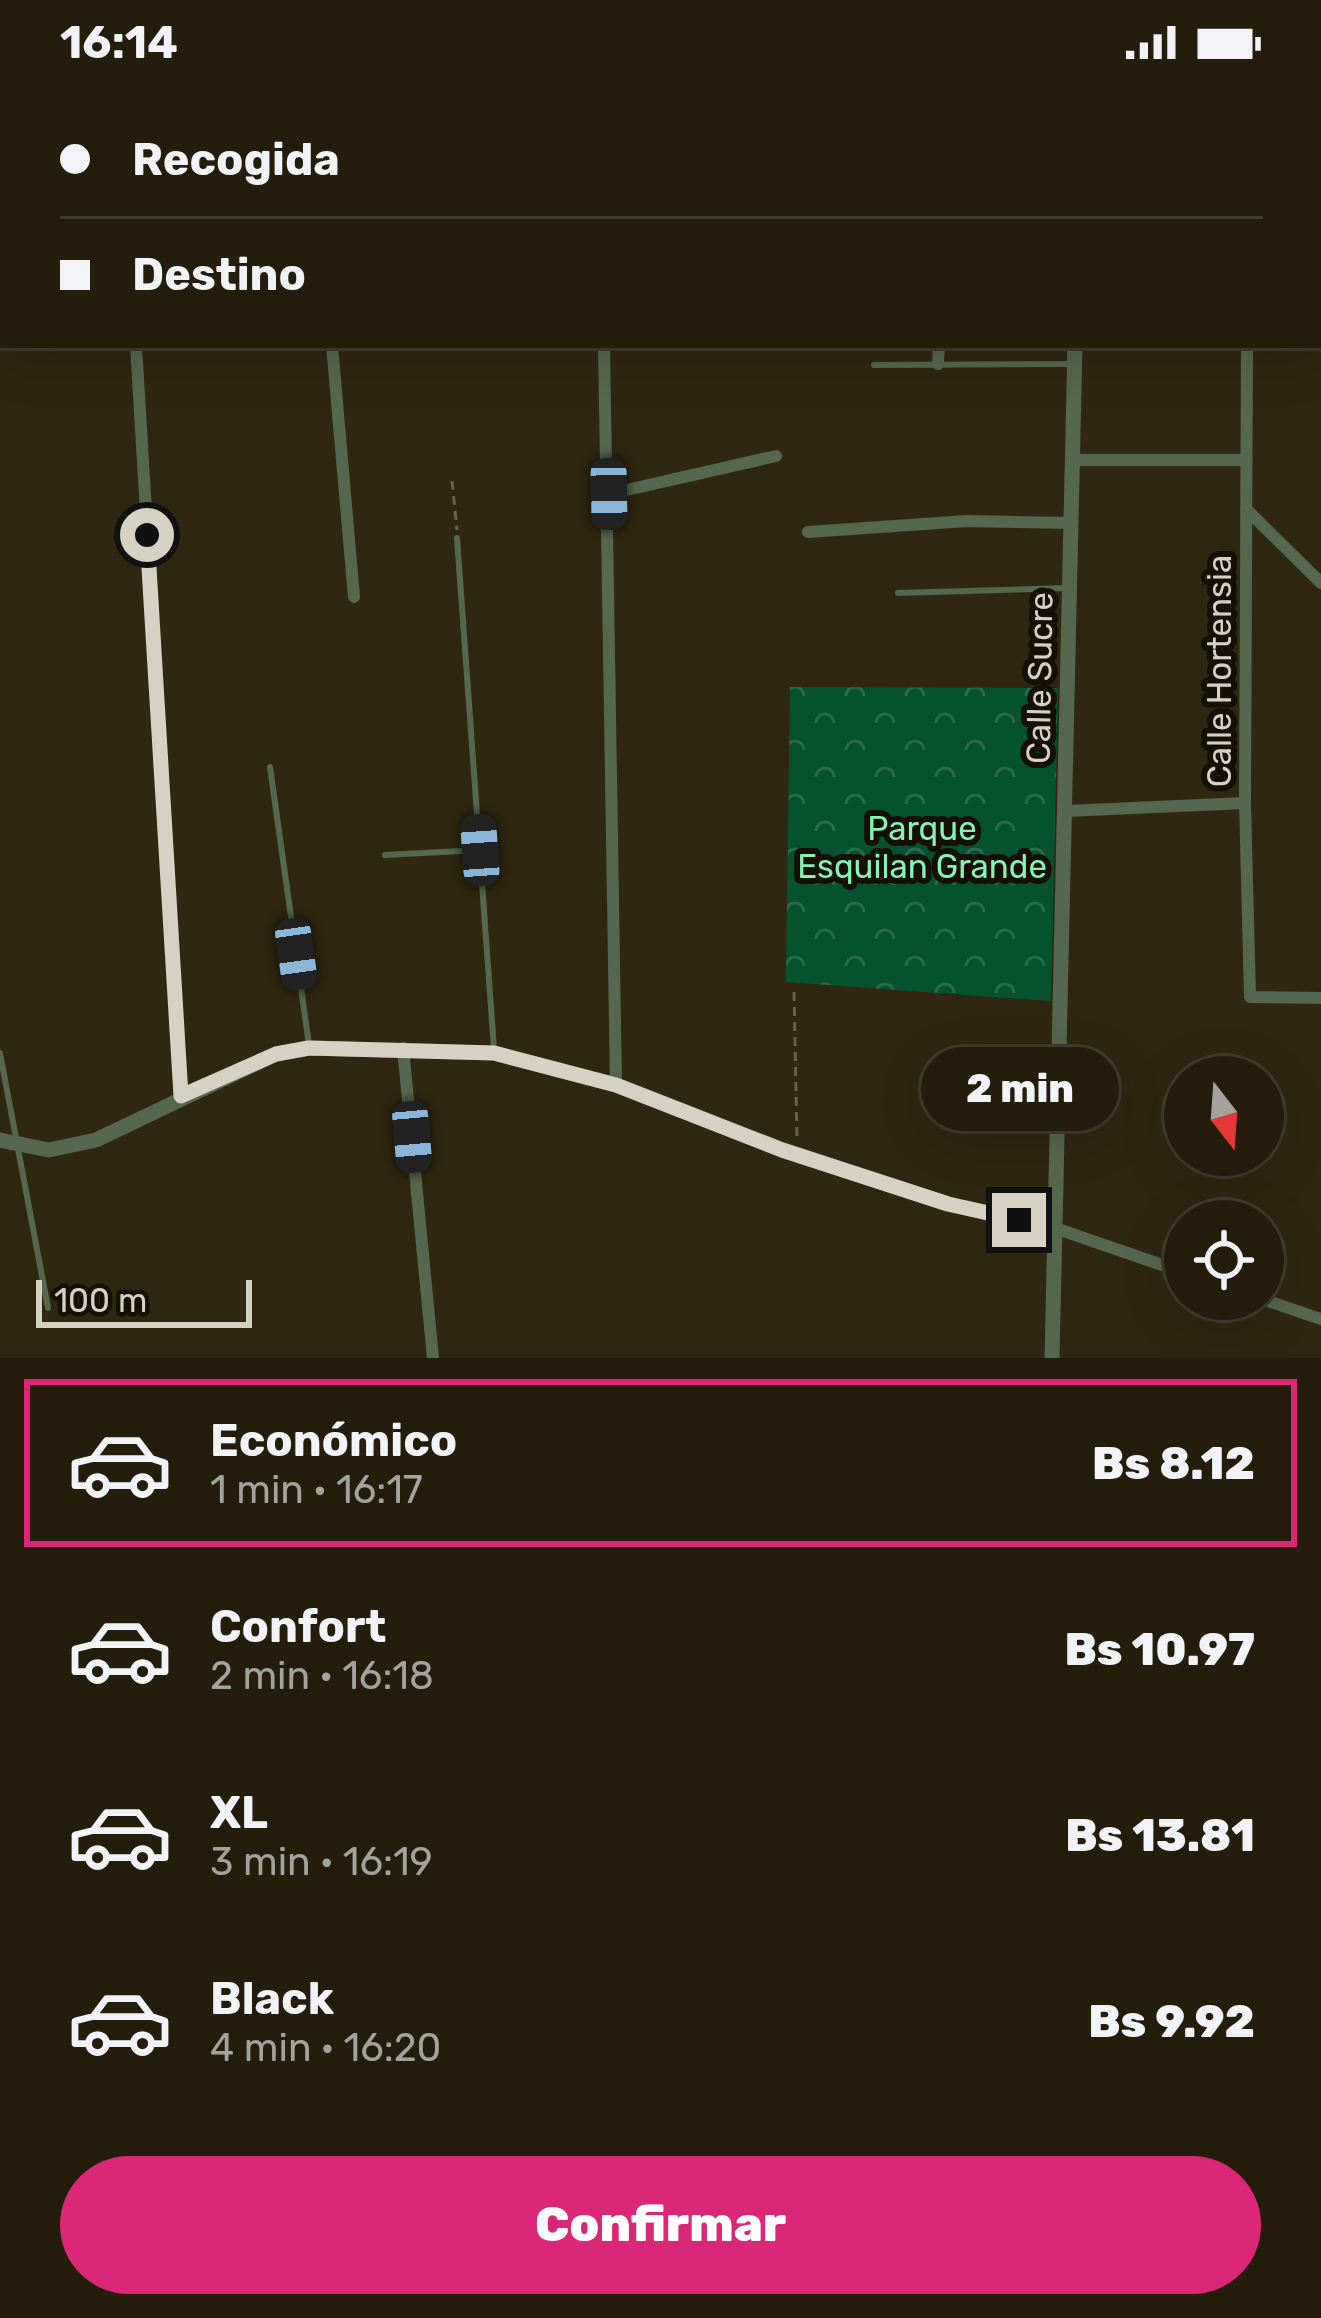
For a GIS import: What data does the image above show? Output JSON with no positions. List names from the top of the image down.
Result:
{
  "streets": {
    "street": ["Calle Hortensia", "Calle Sucre"]
  },
  "parks": ["Parque Esquilan Grande"],
  "scale_bar": "100 m",
  "north": "bottom",
  "page": {
    "status": "16:14",
    "banner": ["Recogida", "Destino"],
    "bubble": "2 min",
    "scale": "100 m",
    "list": [
      {
        "name": "Económico",
        "note": "1 min · 16:17",
        "value": "Bs 8.12"
      },
      {
        "name": "Confort",
        "note": "2 min · 16:18",
        "value": "Bs 10.97"
      },
      {
        "name": "XL",
        "note": "3 min · 16:19",
        "value": "Bs 13.81"
      },
      {
        "name": "Black",
        "note": "4 min · 16:20",
        "value": "Bs 9.92"
      }
    ],
    "buttons": "Confirmar"
  }
}
